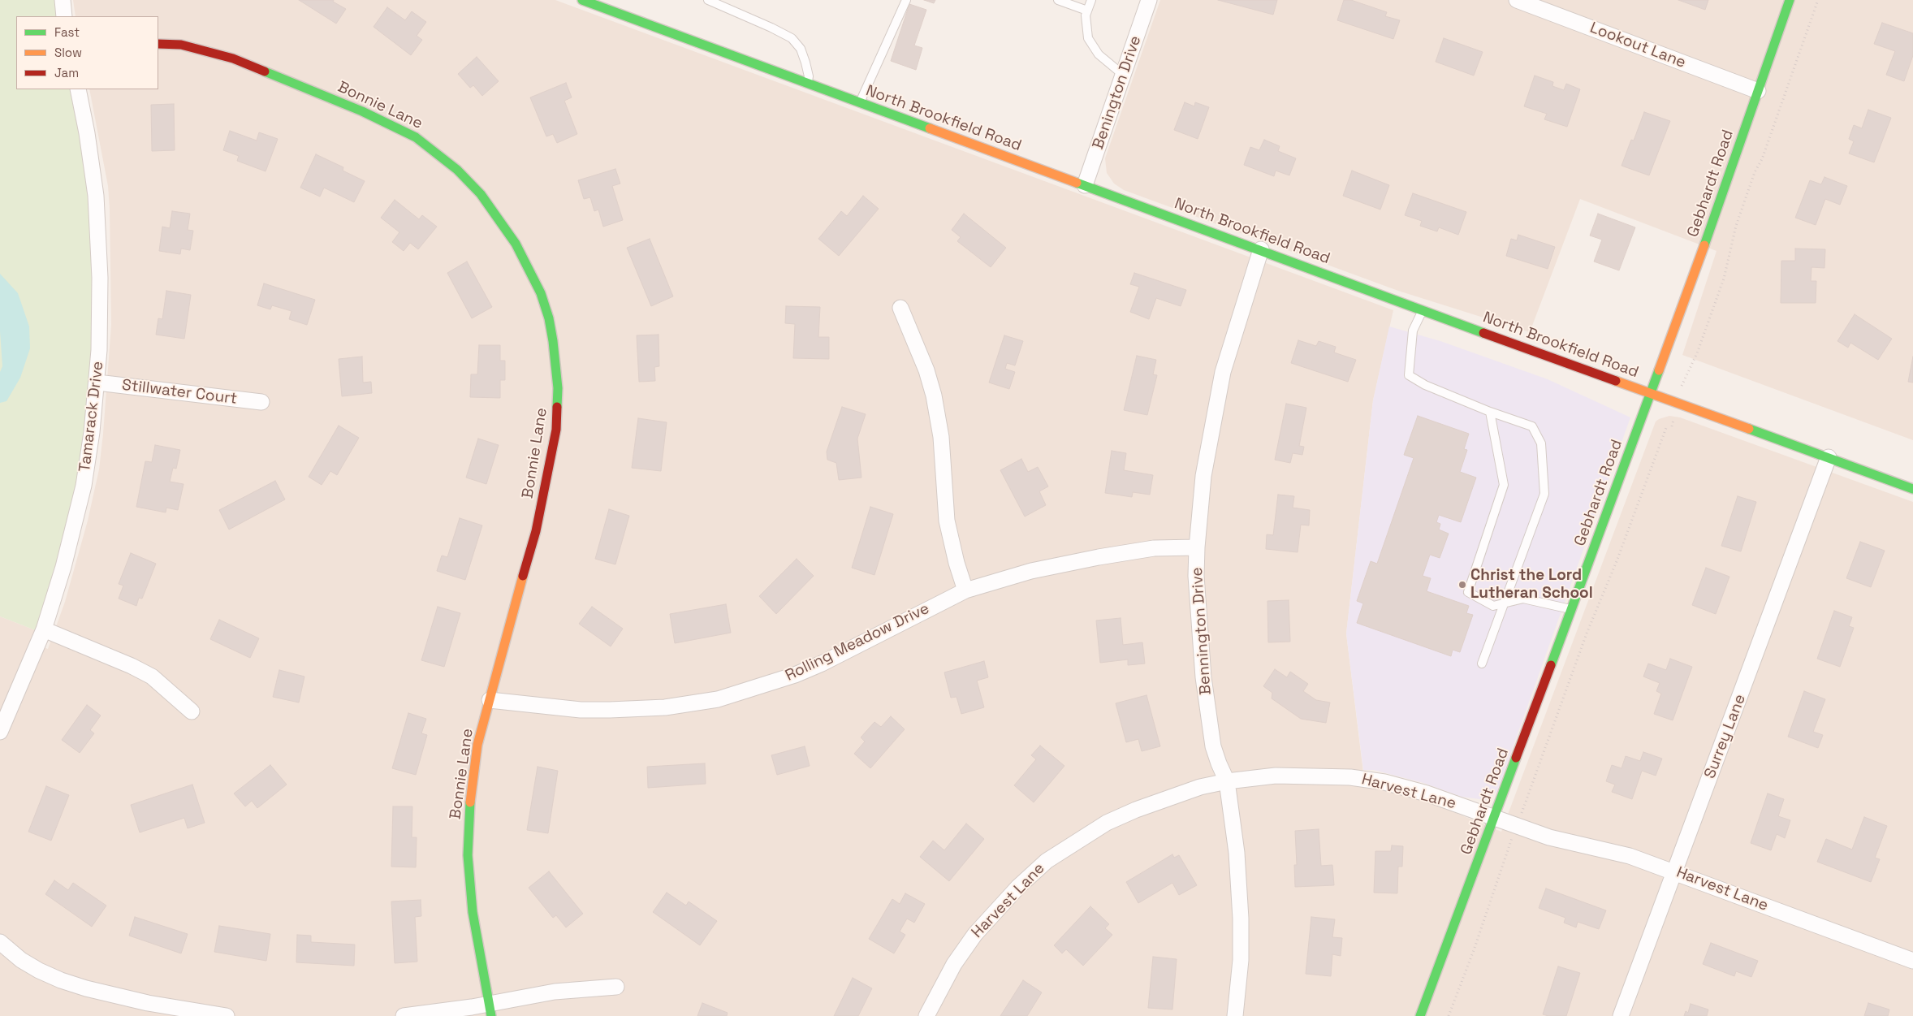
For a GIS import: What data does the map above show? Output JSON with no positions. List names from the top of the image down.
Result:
{
  "streets": {
    "street": [
      "Lookout Lane",
      "Benington Drive",
      "Bonnie Lane",
      "North Brookfield Road",
      "Gebhardt Road",
      "Stillwater Court",
      "Tamarack Drive",
      "Bennington Drive",
      "Rolling Meadow Drive",
      "Surrey Lane",
      "Harvest Lane"
    ]
  },
  "crossings": [
    ["Lookout Lane", "Gebhardt Road"],
    ["Benington Drive", "North Brookfield Road"],
    ["Bonnie Lane", "Rolling Meadow Drive"],
    ["North Brookfield Road", "Gebhardt Road"],
    ["North Brookfield Road", "Bennington Drive"],
    ["North Brookfield Road", "Surrey Lane"],
    ["Gebhardt Road", "Harvest Lane"],
    ["Stillwater Court", "Tamarack Drive"],
    ["Bennington Drive", "Rolling Meadow Drive"],
    ["Bennington Drive", "Harvest Lane"],
    ["Surrey Lane", "Harvest Lane"]
  ],
  "places": ["Christ the Lord Lutheran School"],
  "legend": ["Fast", "Slow", "Jam"]
}
